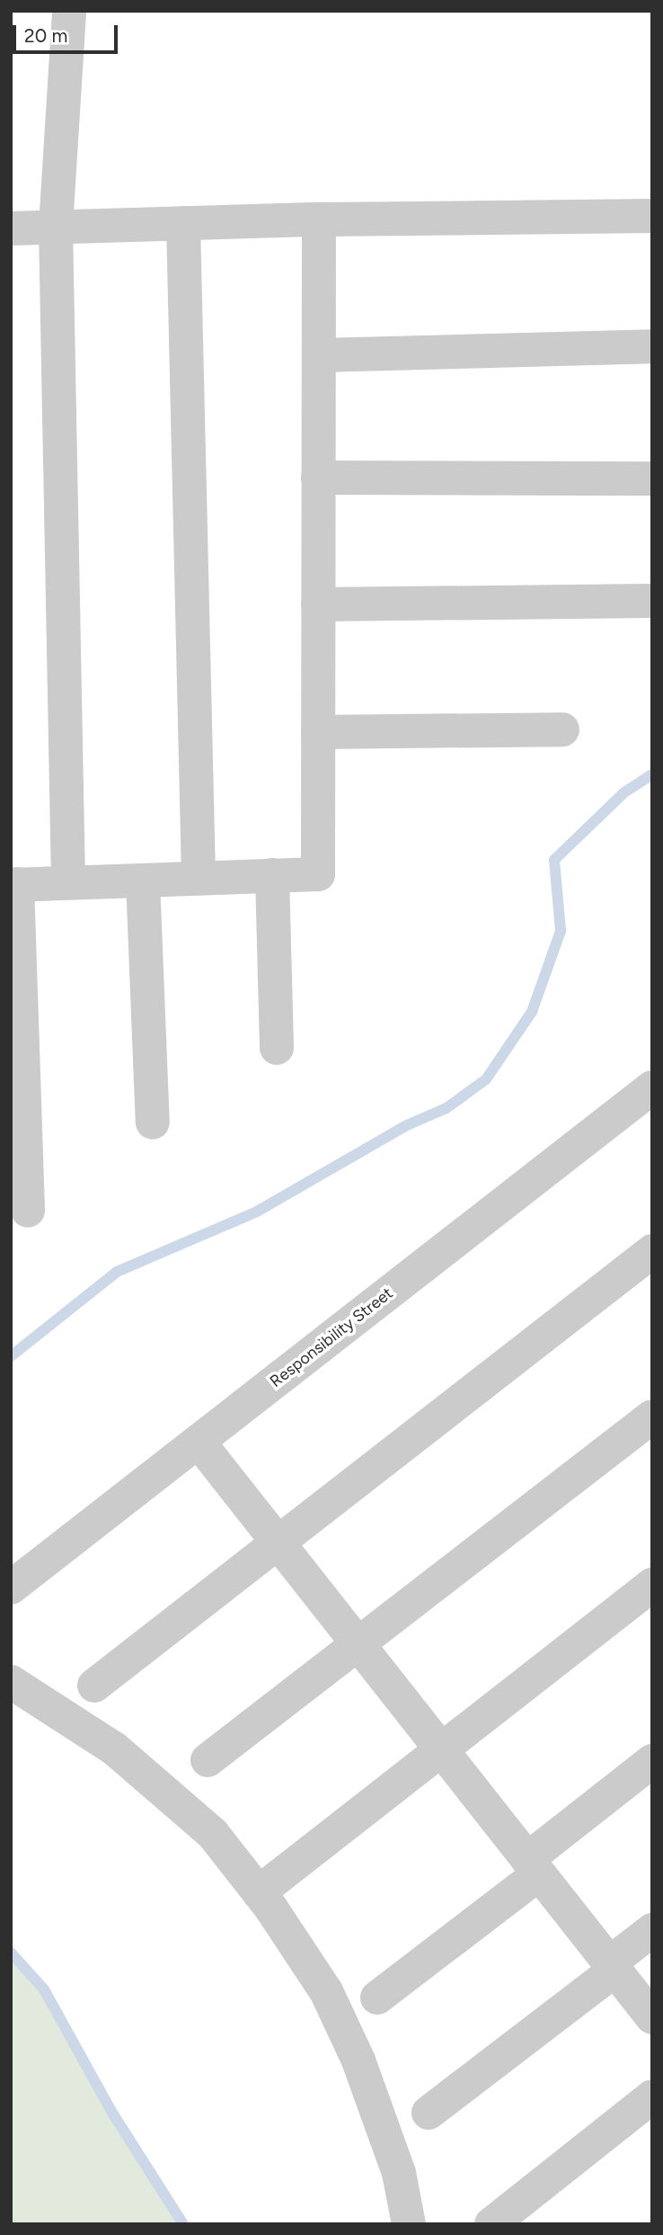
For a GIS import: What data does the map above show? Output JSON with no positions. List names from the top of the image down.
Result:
{
  "streets": {
    "street": ["Responsibility Street"]
  },
  "scale_bar": "20 m"
}
